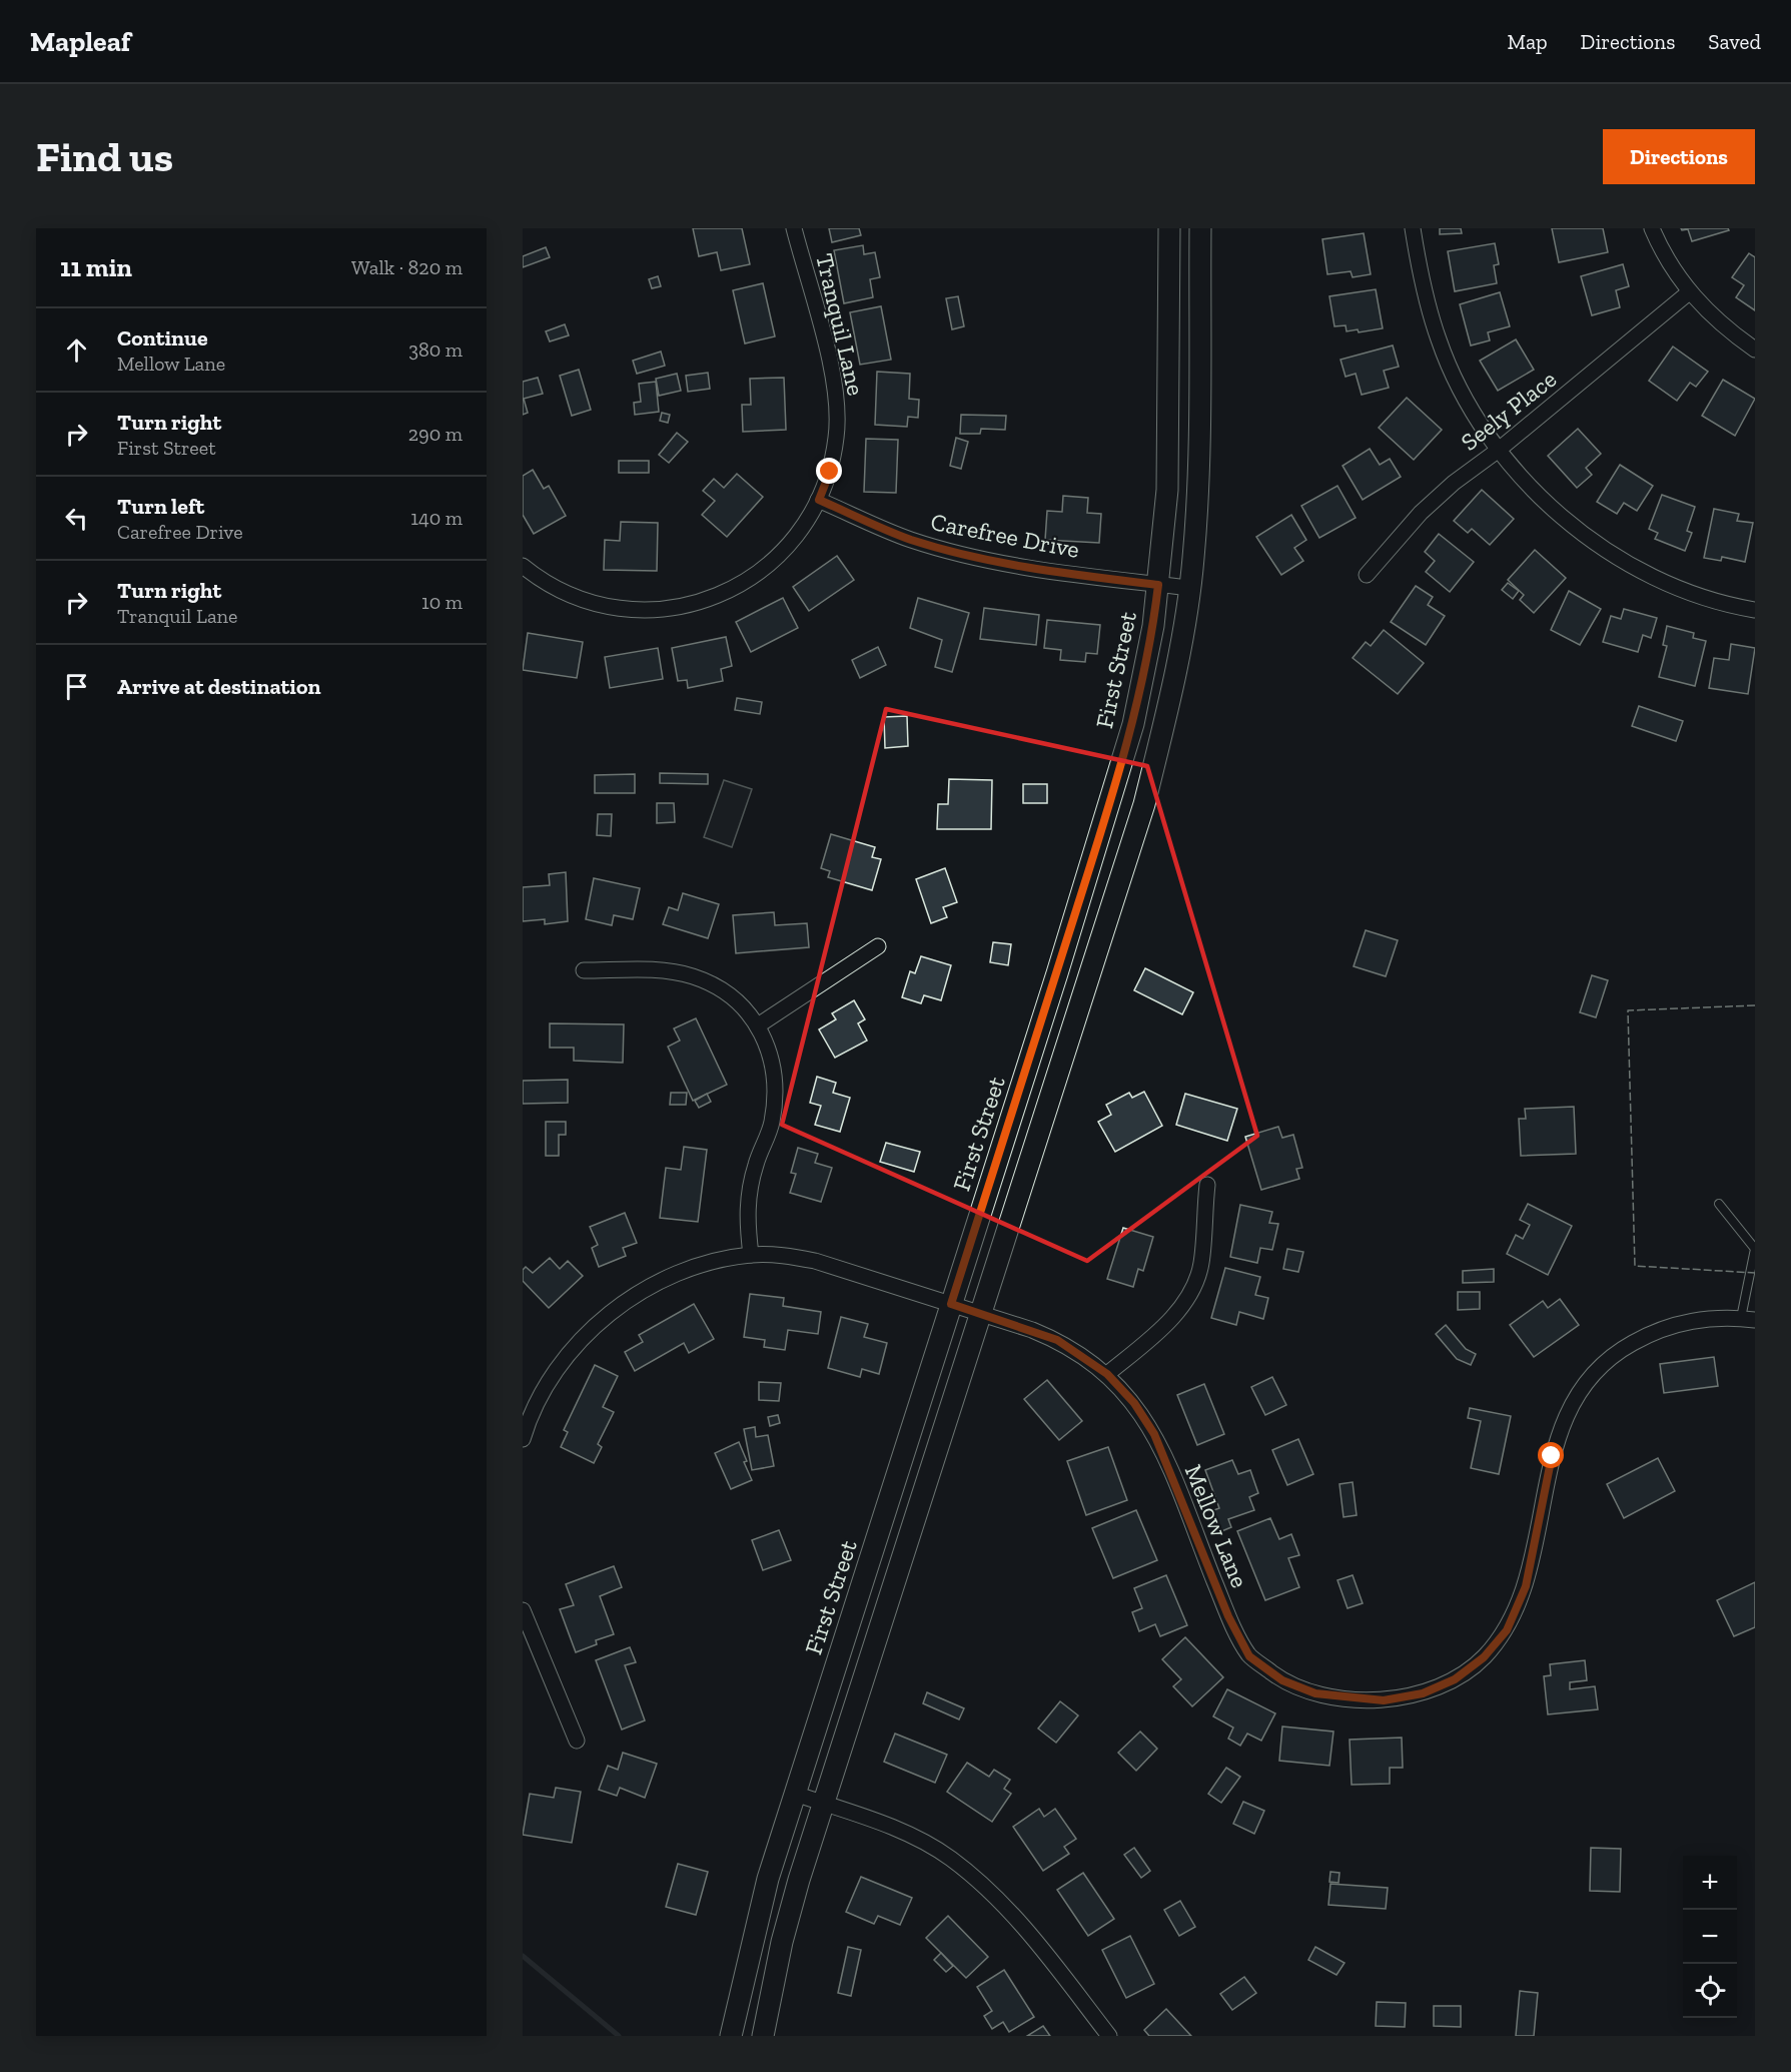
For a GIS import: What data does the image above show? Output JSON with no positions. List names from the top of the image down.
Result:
{
  "streets": {
    "main road": ["First Street"],
    "street": [
      "Tranquil Lane",
      "Seely Place",
      "Carefree Drive",
      "Mellow Lane"
    ]
  },
  "crossings": [
    ["Tranquil Lane", "Carefree Drive"],
    ["Carefree Drive", "First Street"],
    ["First Street", "Mellow Lane"]
  ],
  "page": {
    "header": "Mapleaf",
    "nav": ["Map", "Directions", "Saved"],
    "buttons": "Directions",
    "title": "Find us",
    "heading": ["11 min", "Walk · 820 m"],
    "list": [
      ["Continue", "Mellow Lane", "380 m"],
      ["Turn right", "First Street", "290 m"],
      ["Turn left", "Carefree Drive", "140 m"],
      ["Turn right", "Tranquil Lane", "10 m"],
      "Arrive at destination"
    ],
    "map_buttons": ["+", "−"]
  }
}
